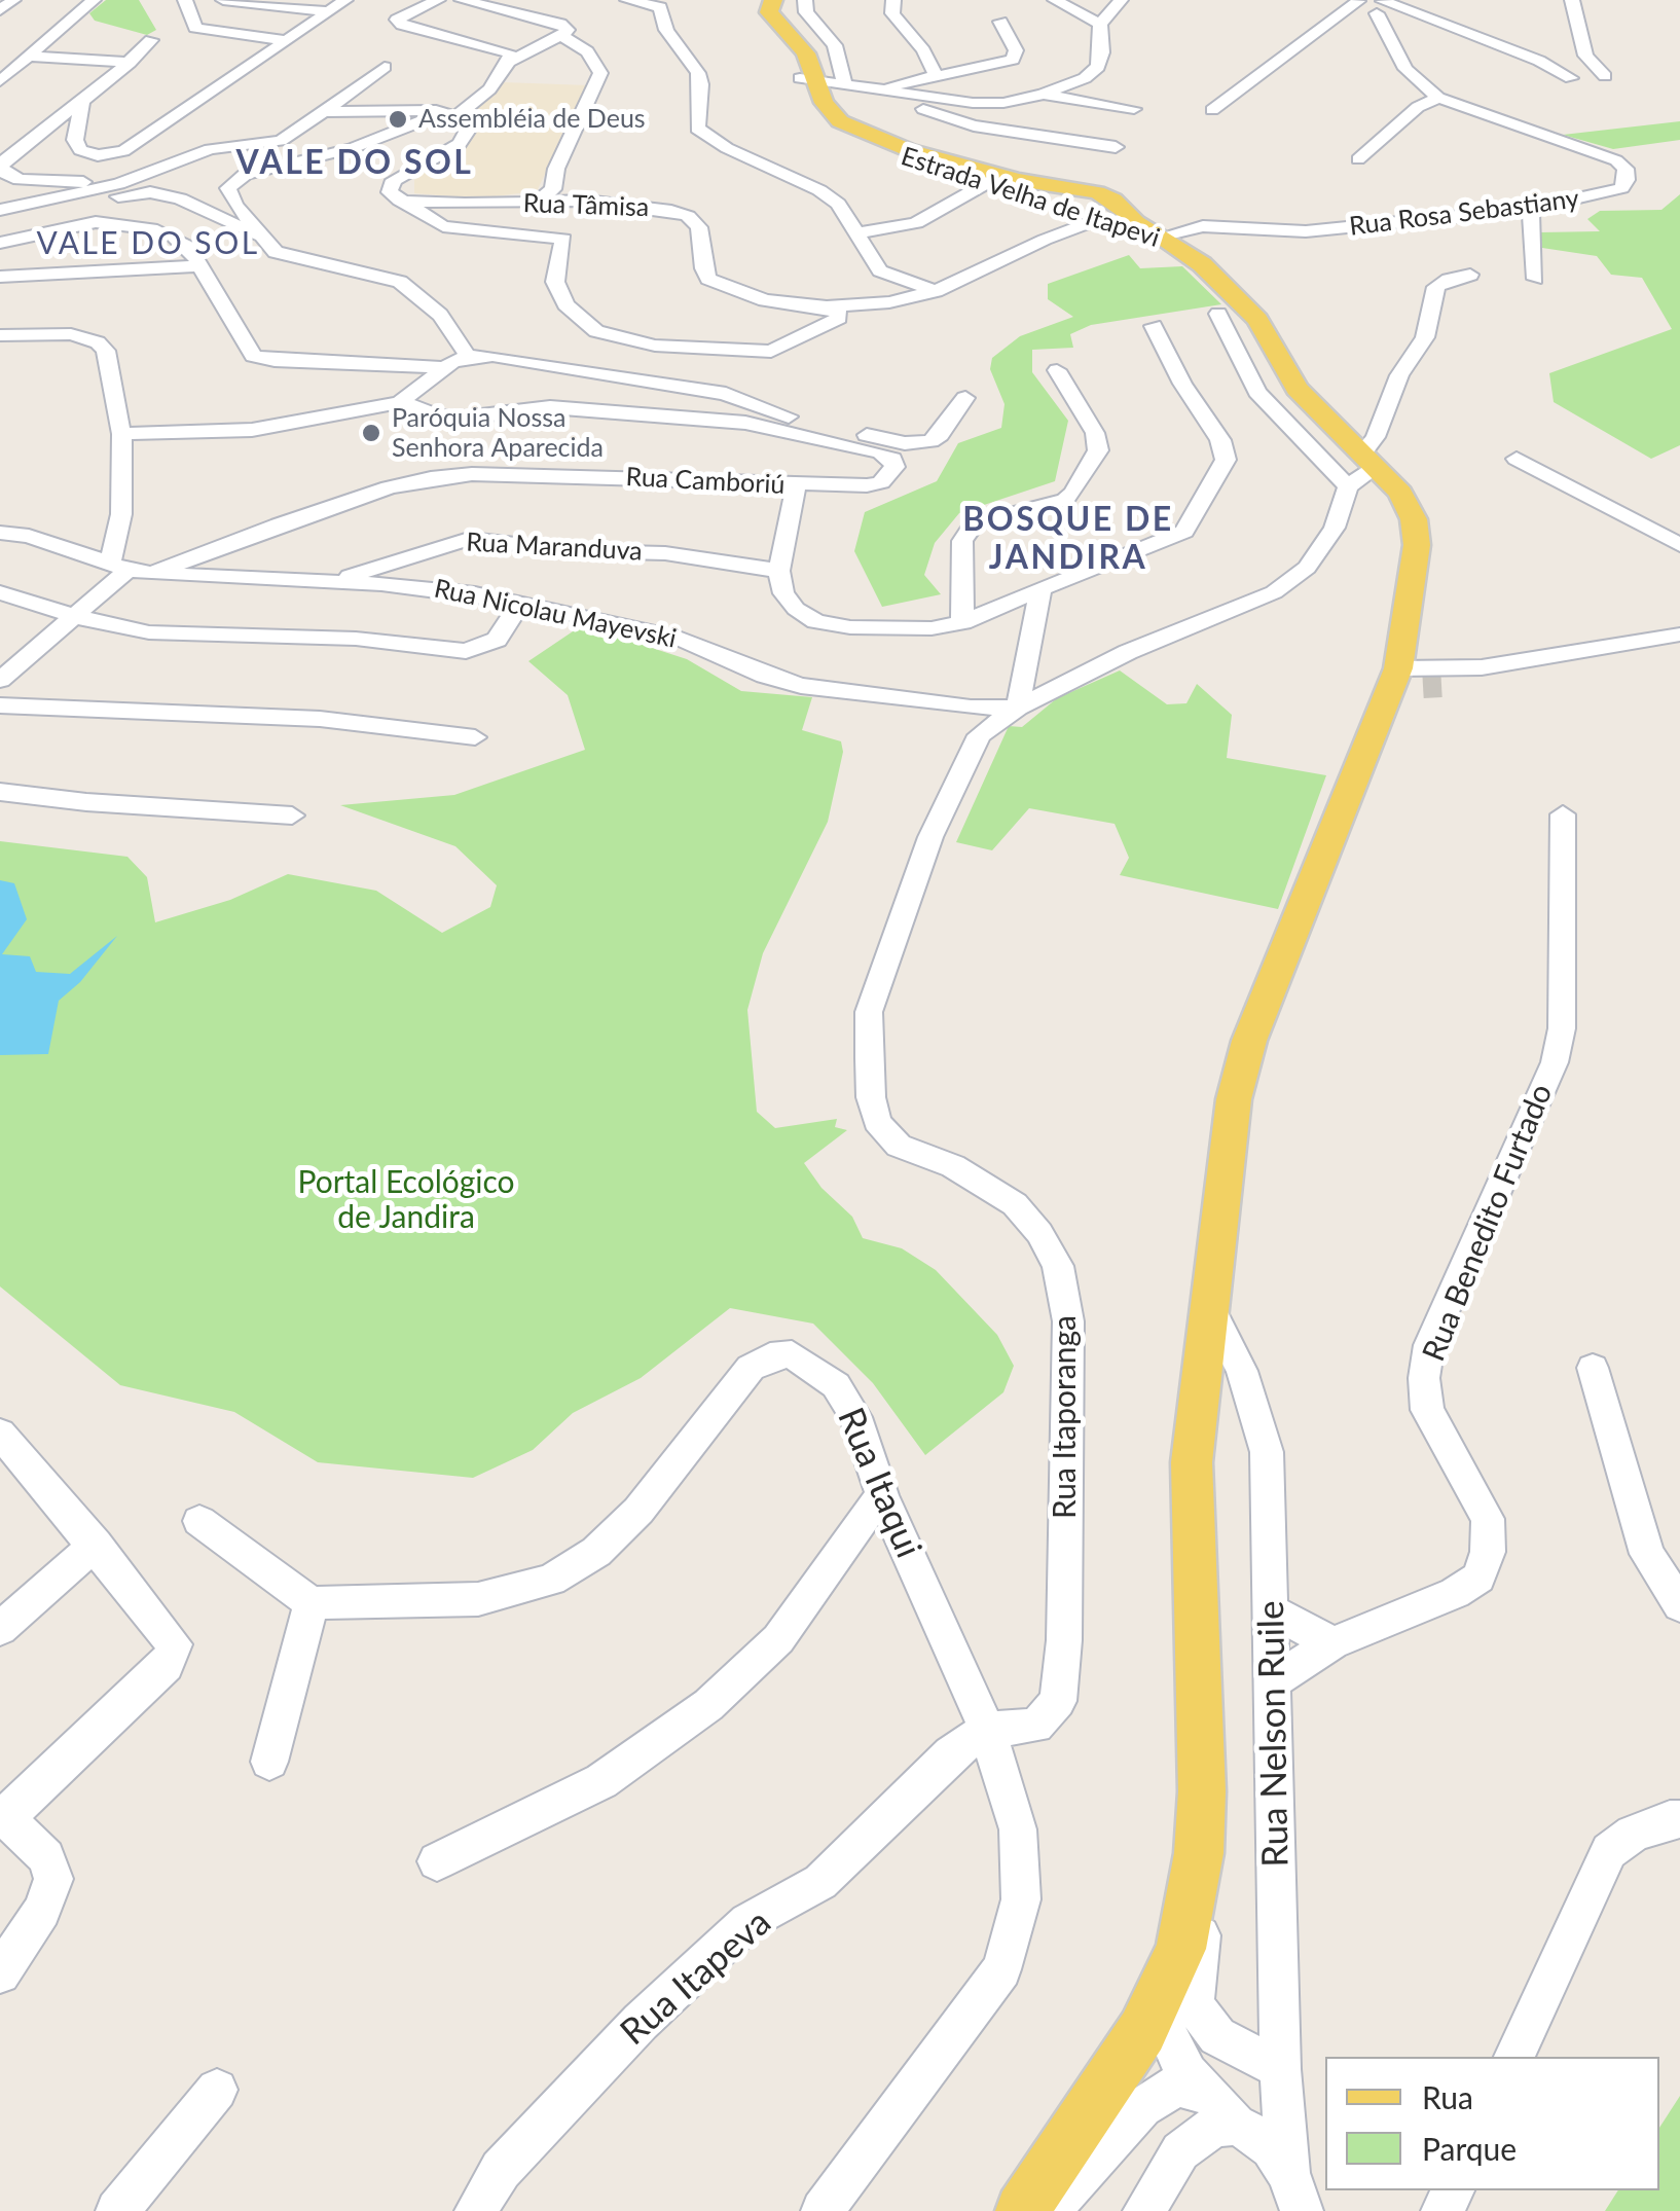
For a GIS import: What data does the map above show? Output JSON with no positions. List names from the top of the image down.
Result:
{
  "streets": {
    "main road": ["Estrada Velha de Itapevi"],
    "street": [
      "Rua Tâmisa",
      "Rua Rosa Sebastiany",
      "Rua Camboriú",
      "Rua Maranduva",
      "Rua Nicolau Mayevski",
      "Rua Benedito Furtado",
      "Rua Itaporanga",
      "Rua Itaqui",
      "Rua Nelson Ruile",
      "Rua Itapeva"
    ]
  },
  "crossings": [
    ["Estrada Velha de Itapevi", "Rua Tâmisa"],
    ["Estrada Velha de Itapevi", "Rua Rosa Sebastiany"],
    ["Rua Camboriú", "Rua Nicolau Mayevski"],
    ["Rua Maranduva", "Rua Nicolau Mayevski"],
    ["Rua Nicolau Mayevski", "Rua Itaporanga"],
    ["Rua Benedito Furtado", "Rua Nelson Ruile"],
    ["Rua Itaporanga", "Rua Itaqui"],
    ["Rua Itaporanga", "Rua Itapeva"],
    ["Rua Itaqui", "Rua Itapeva"]
  ],
  "districts": ["VALE DO SOL", "VALE DO SOL", "BOSQUE DE JANDIRA"],
  "parks": ["Portal Ecológico de Jandira"],
  "places": ["Assembléia de Deus", "Paróquia Nossa Senhora Aparecida"],
  "legend": ["Rua", "Parque"]
}
